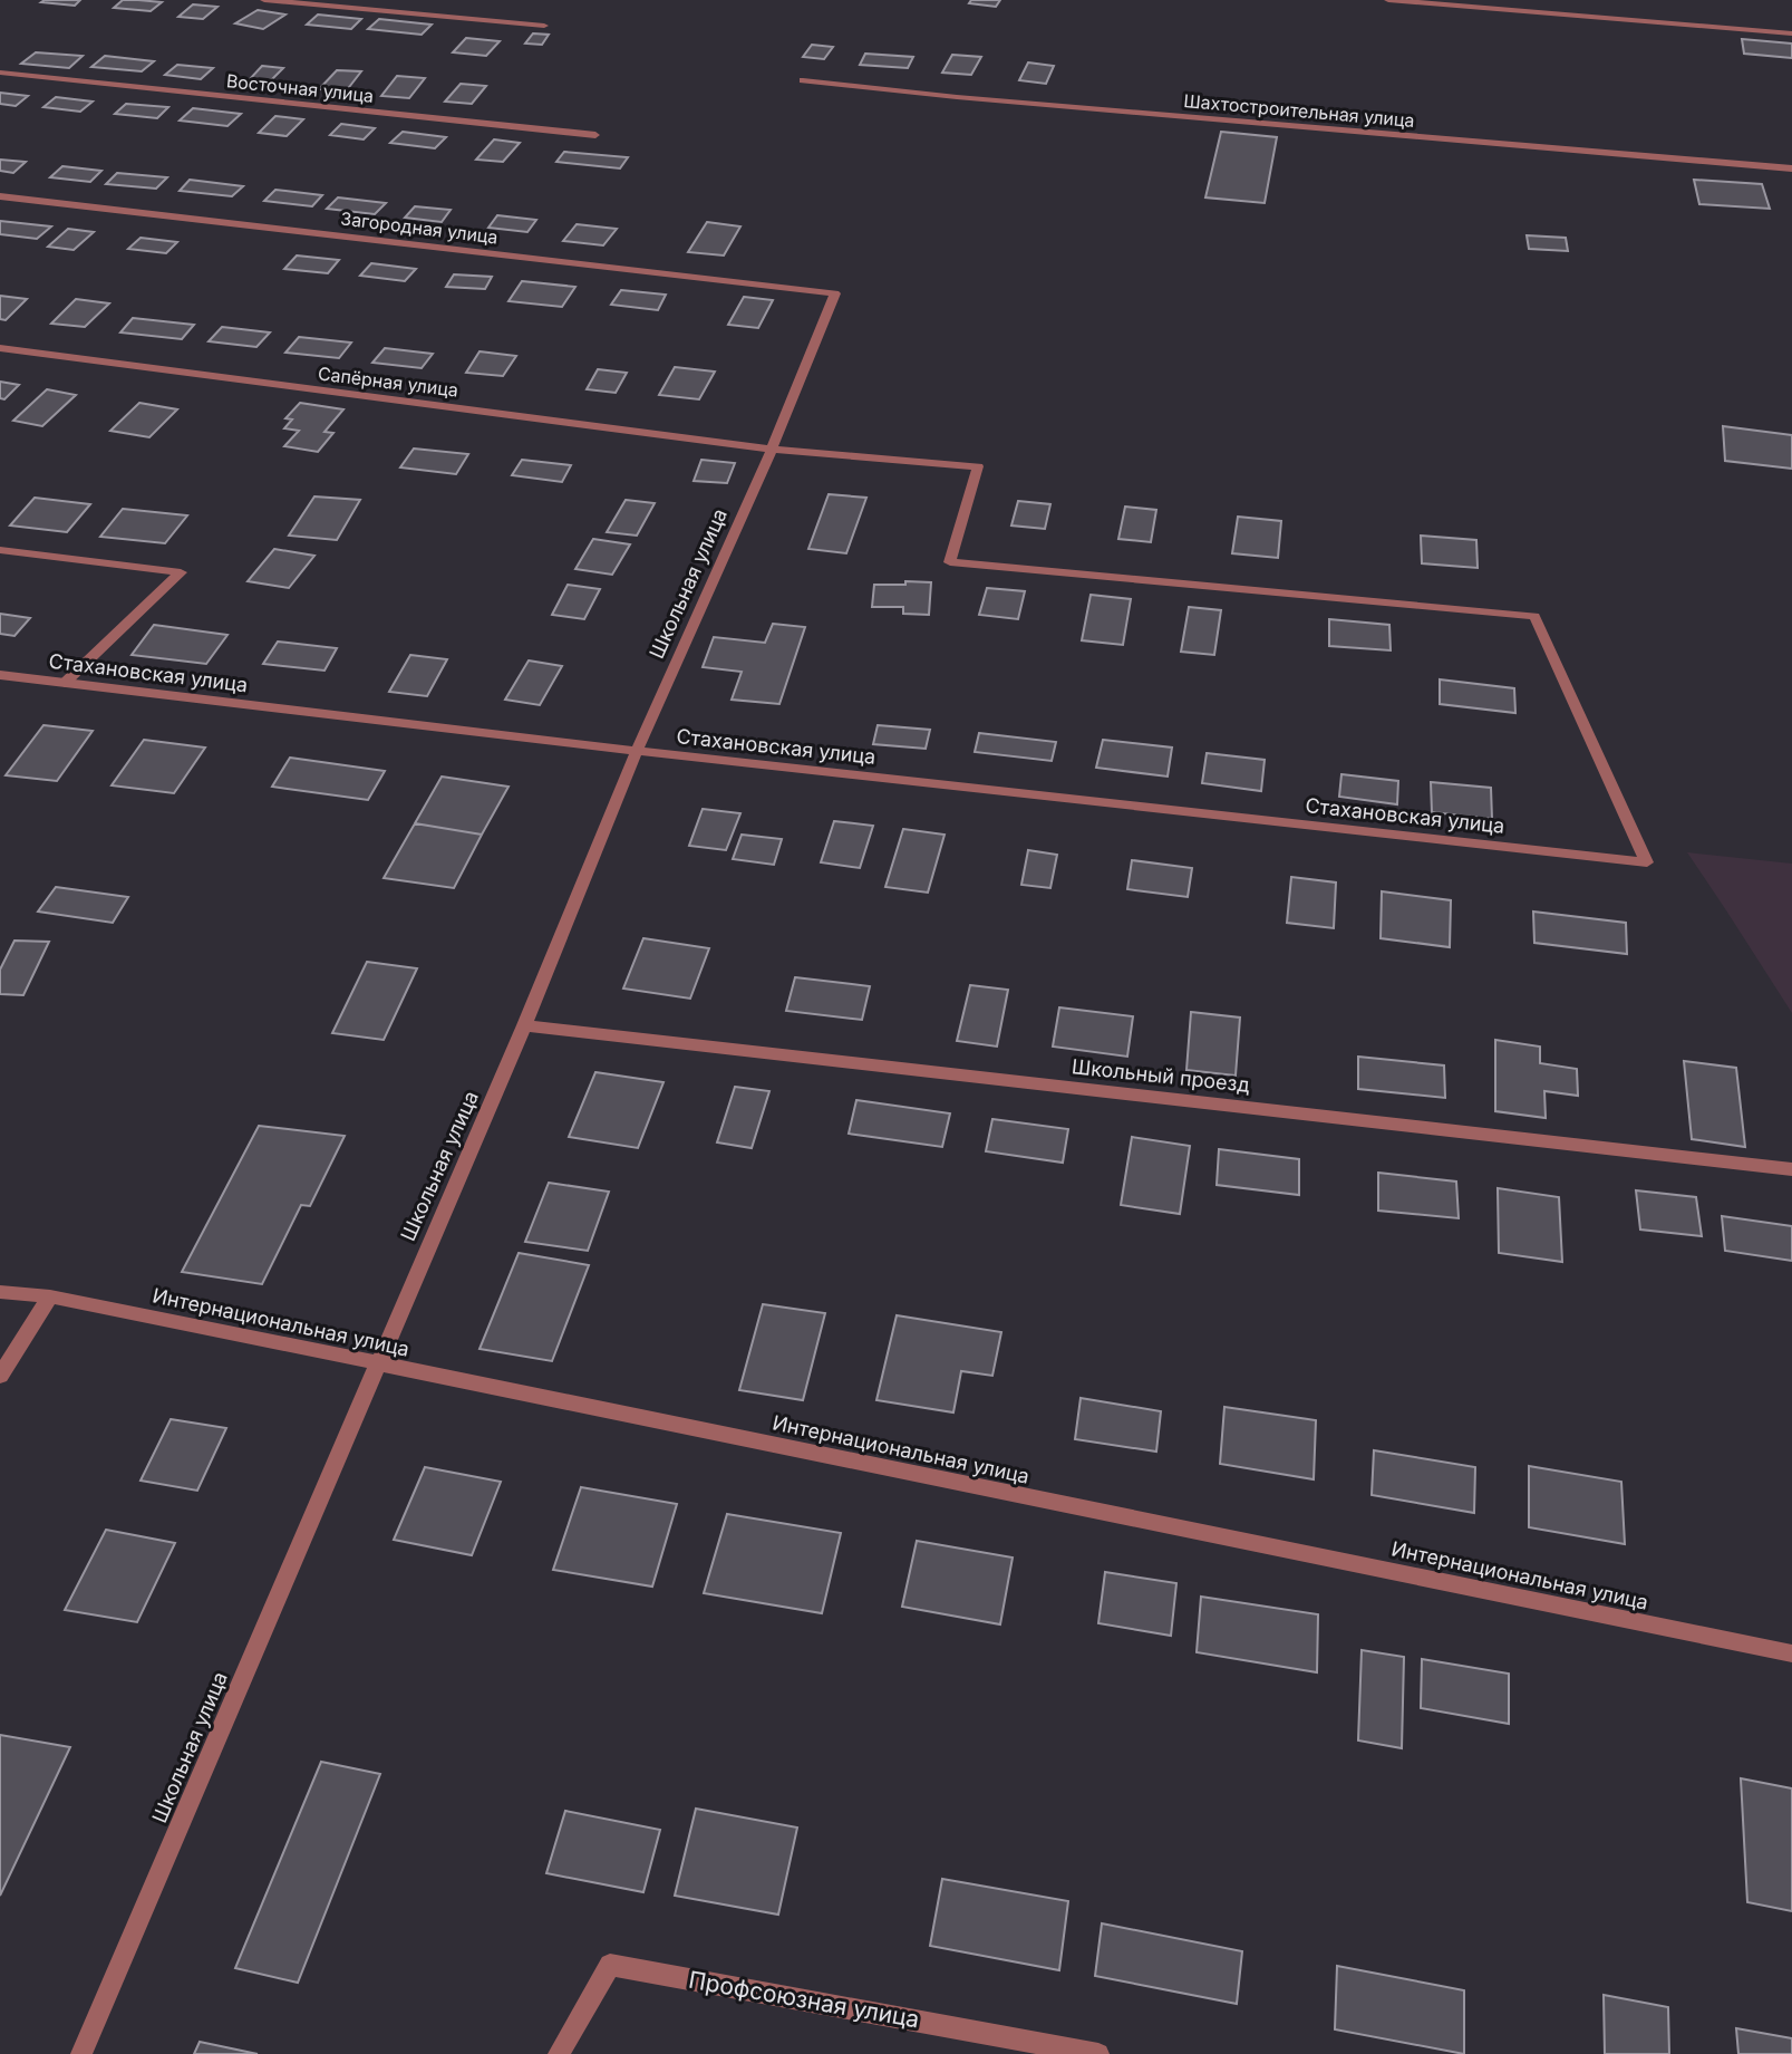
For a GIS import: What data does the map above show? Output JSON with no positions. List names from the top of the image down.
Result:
{
  "streets": {
    "street": [
      "Восточная улица",
      "Шахтостроительная улица",
      "Загородная улица",
      "Сапёрная улица",
      "Школьная улица",
      "Стахановская улица",
      "Школьный проезд",
      "Интернациональная улица",
      "Профсоюзная улица"
    ]
  },
  "crossings": [
    ["Загородная улица", "Школьная улица"],
    ["Сапёрная улица", "Школьная улица"],
    ["Сапёрная улица", "Стахановская улица"],
    ["Школьная улица", "Стахановская улица"],
    ["Школьная улица", "Школьный проезд"],
    ["Школьная улица", "Интернациональная улица"]
  ]
}
